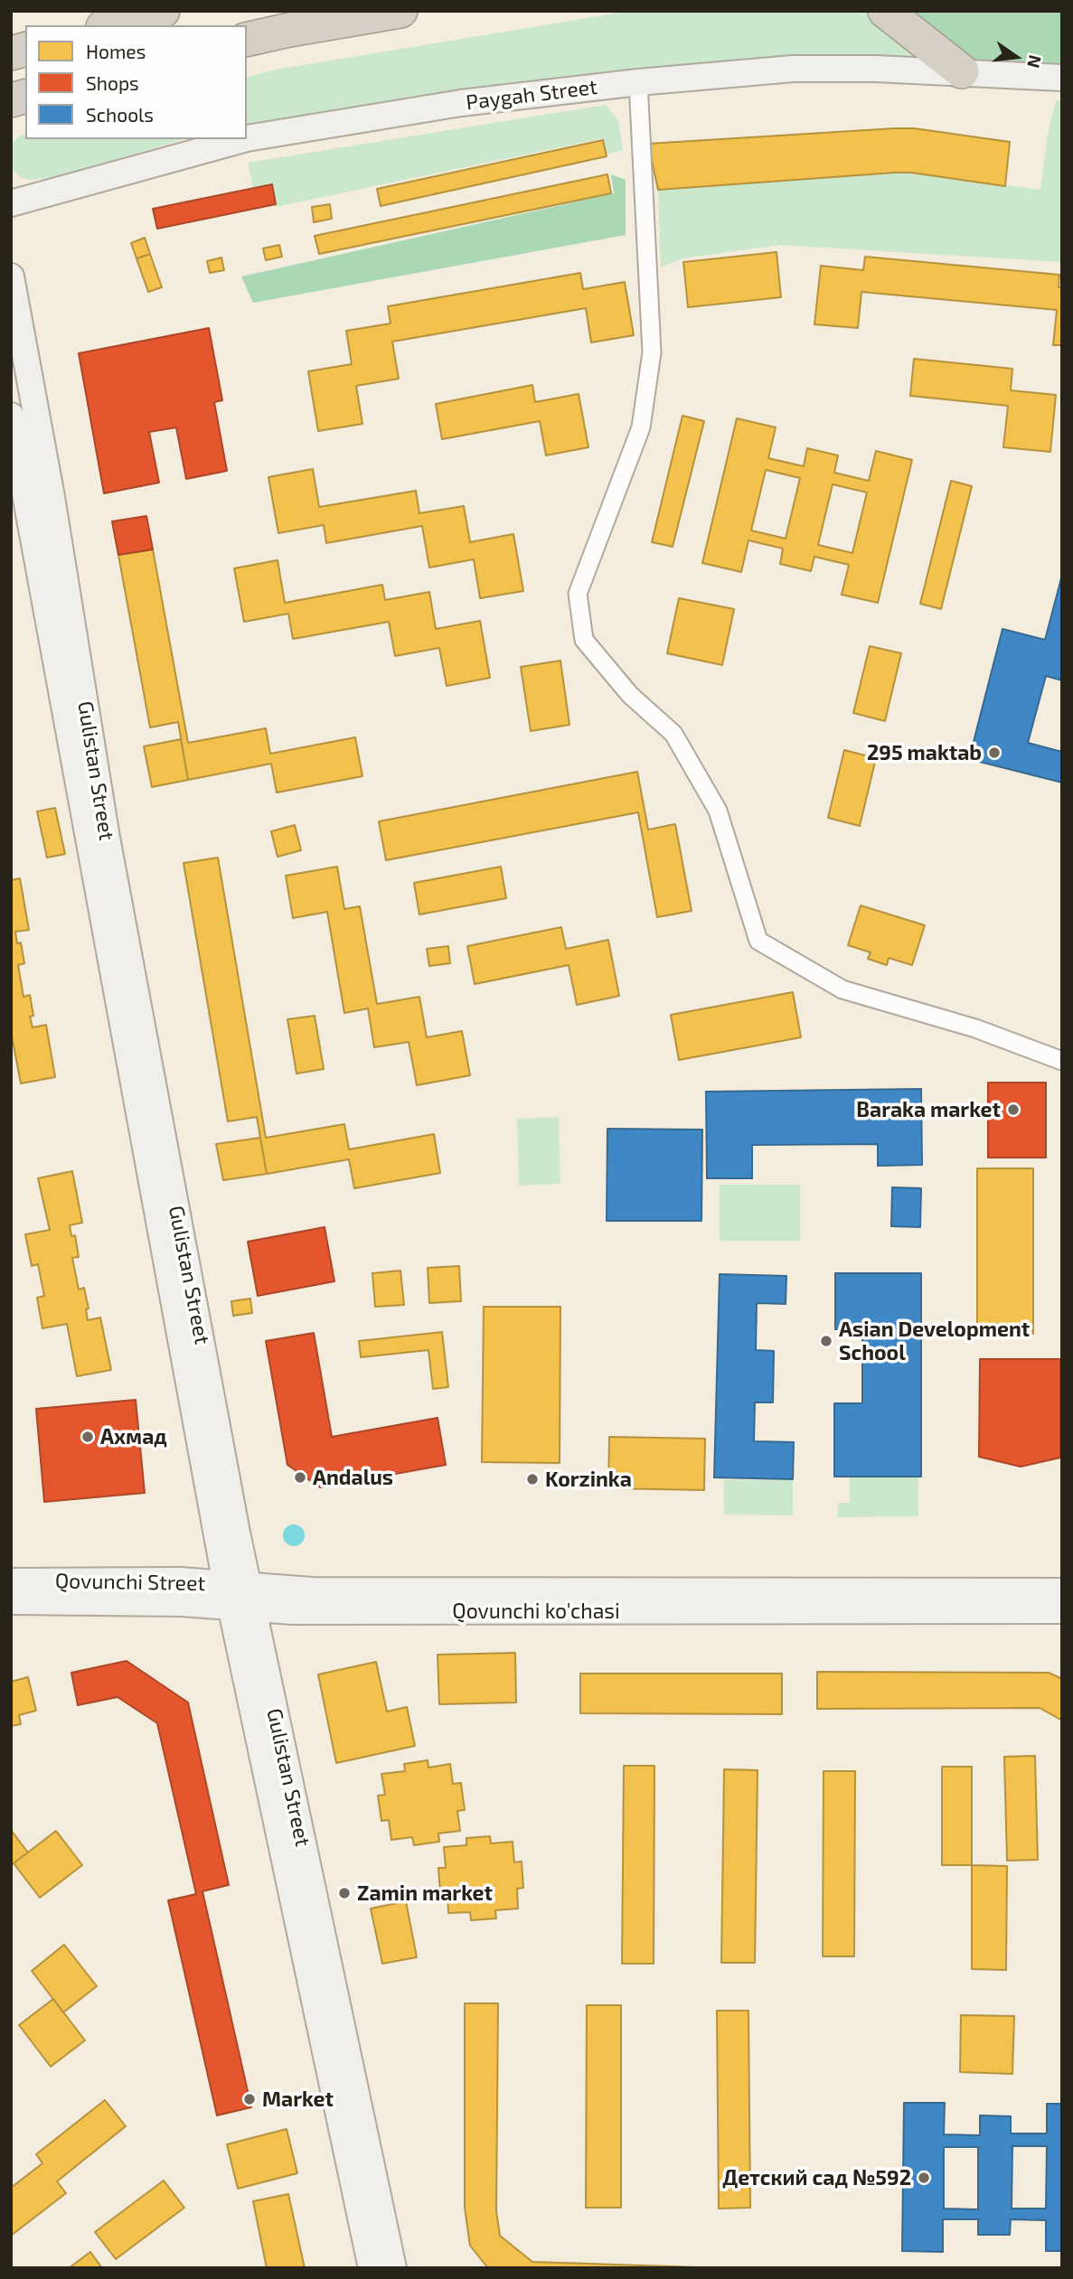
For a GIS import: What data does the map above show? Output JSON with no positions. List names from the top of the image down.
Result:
{
  "streets": {
    "main road": [
      "Paygah Street",
      "Gulistan Street",
      "Qovunchi Street",
      "Qovunchi ko'chasi"
    ]
  },
  "crossings": [
    ["Gulistan Street", "Qovunchi Street"],
    ["Gulistan Street", "Qovunchi ko'chasi"],
    ["Qovunchi Street", "Qovunchi ko'chasi"]
  ],
  "places": [
    "295 maktab",
    "Baraka market",
    "Asian Development School",
    "Ахмад",
    "Andalus",
    "Korzinka",
    "Zamin market",
    "Market",
    "Детcкий сад №592"
  ],
  "legend": ["Homes", "Shops", "Schools"],
  "north": "right"
}
